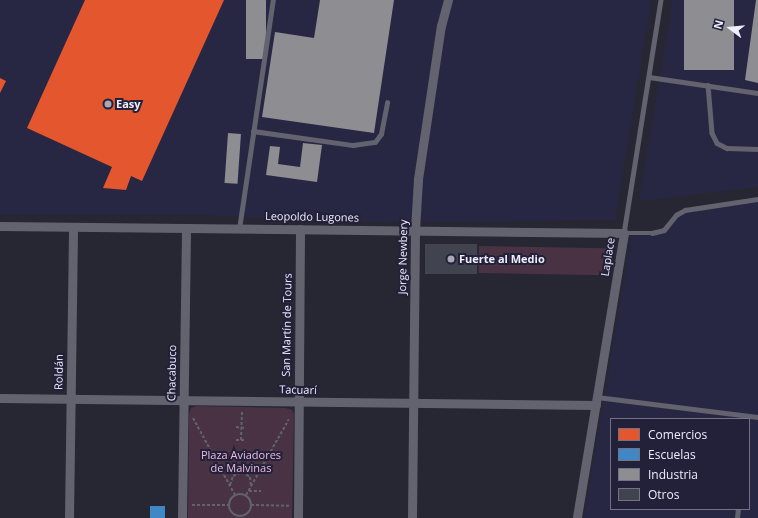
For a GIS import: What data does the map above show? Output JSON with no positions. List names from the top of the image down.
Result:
{
  "streets": {
    "street": [
      "Leopoldo Lugones",
      "Jorge Newbery",
      "Laplace",
      "San Martín de Tours",
      "Roldán",
      "Chacabuco",
      "Tacuarí"
    ]
  },
  "crossings": [
    ["Leopoldo Lugones", "Jorge Newbery"],
    ["Leopoldo Lugones", "Laplace"],
    ["Leopoldo Lugones", "San Martín de Tours"],
    ["Leopoldo Lugones", "Roldán"],
    ["Leopoldo Lugones", "Chacabuco"],
    ["Jorge Newbery", "Tacuarí"],
    ["Laplace", "Tacuarí"],
    ["San Martín de Tours", "Tacuarí"],
    ["Roldán", "Tacuarí"],
    ["Chacabuco", "Tacuarí"]
  ],
  "parks": ["Plaza Aviadores de Malvinas"],
  "places": ["Easy", "Fuerte al Medio"],
  "legend": [
    "Comercios",
    "Escuelas",
    "Industria",
    "Otros"
  ],
  "north": "left"
}
